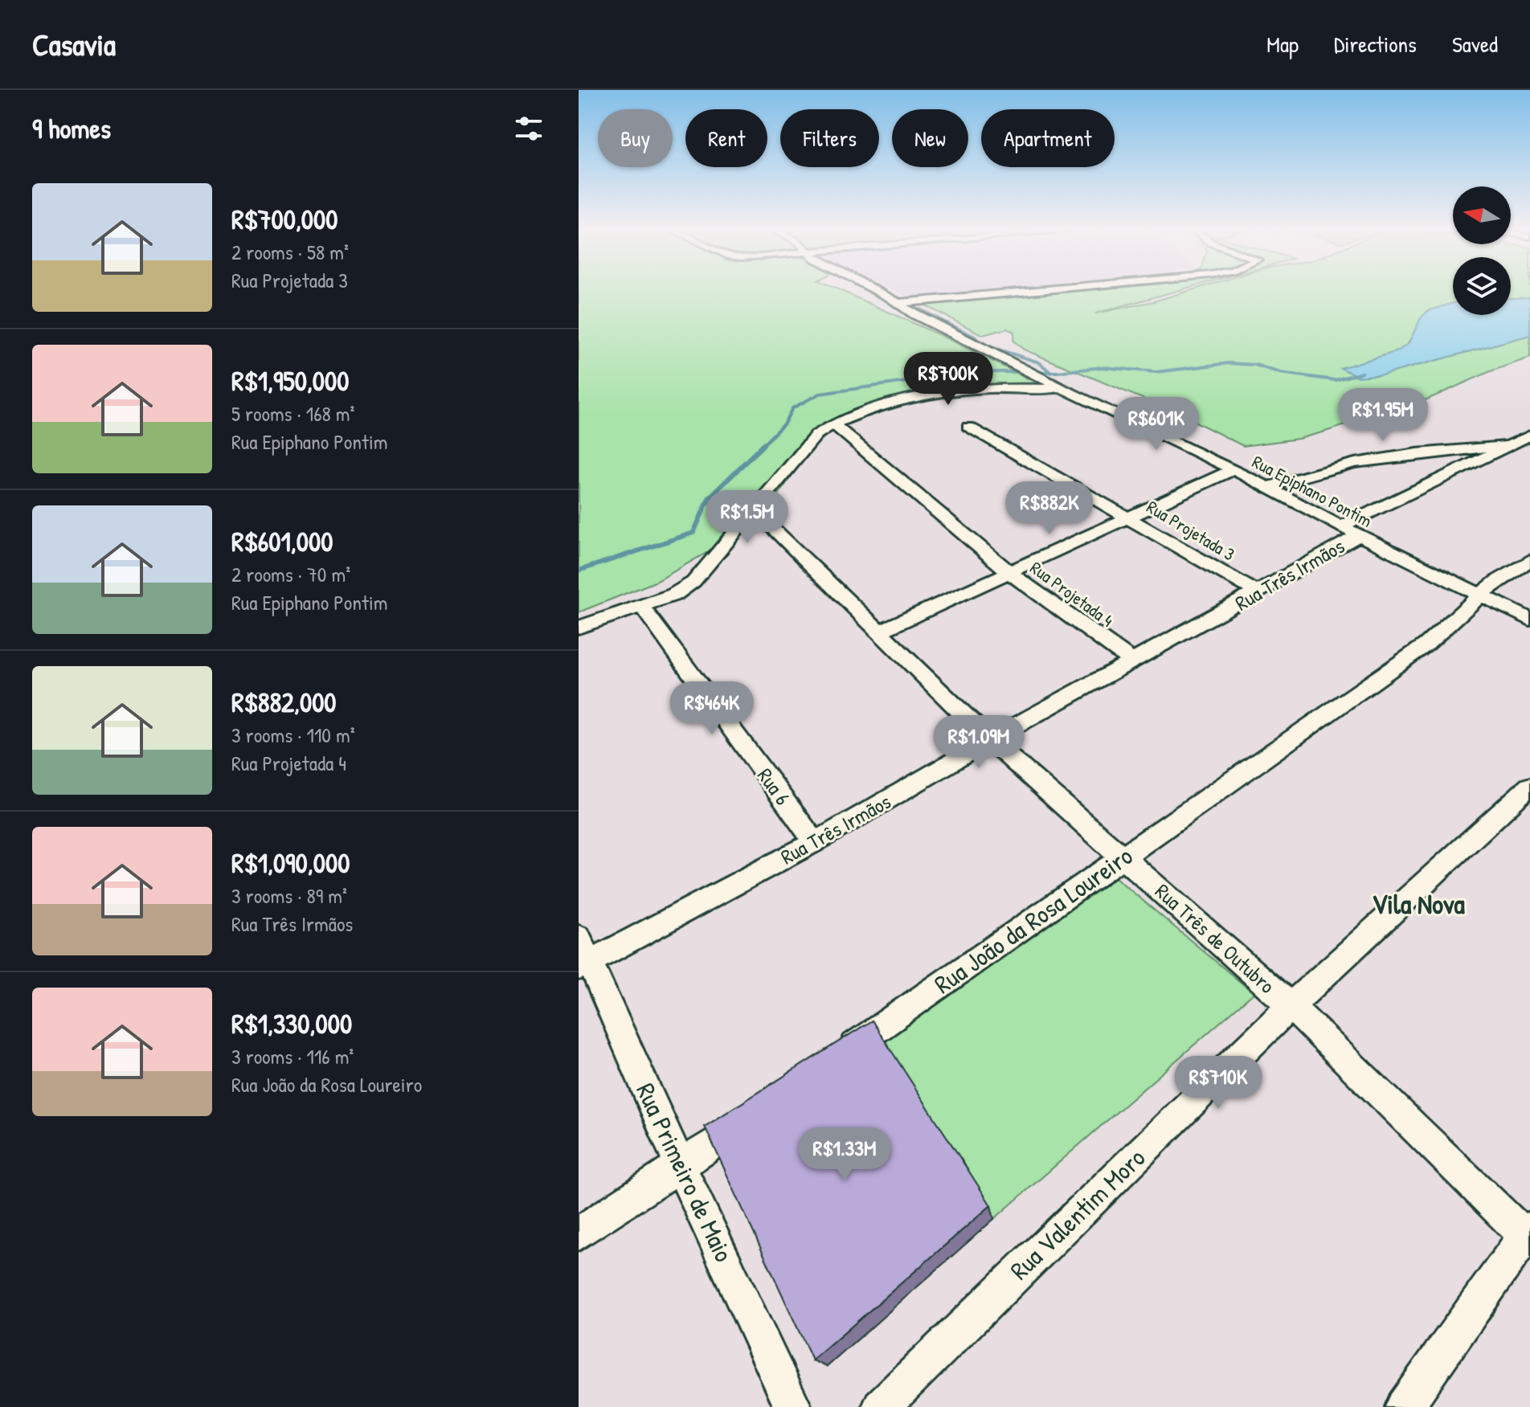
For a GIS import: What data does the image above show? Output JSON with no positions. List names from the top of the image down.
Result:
{
  "streets": {
    "street": [
      "Rua Epiphano Pontim",
      "Rua Projetada 3",
      "Rua Três Irmãos",
      "Rua Projetada 4",
      "Rua 6",
      "Rua João da Rosa Loureiro",
      "Rua Três de Outubro",
      "Rua Primeiro de Maio",
      "Rua Valentim Moro"
    ]
  },
  "crossings": [
    ["Rua Epiphano Pontim", "Rua Três Irmãos"],
    ["Rua Epiphano Pontim", "Rua João da Rosa Loureiro"],
    ["Rua Projetada 3", "Rua Três Irmãos"],
    ["Rua Três Irmãos", "Rua Projetada 4"],
    ["Rua Três Irmãos", "Rua 6"],
    ["Rua Três Irmãos", "Rua Três de Outubro"],
    ["Rua Três Irmãos", "Rua Primeiro de Maio"],
    ["Rua João da Rosa Loureiro", "Rua Três de Outubro"],
    ["Rua Três de Outubro", "Rua Valentim Moro"]
  ],
  "districts": ["Vila Nova"],
  "north": "left",
  "page": {
    "header": "Casavia",
    "nav": ["Map", "Directions", "Saved"],
    "heading": "9 homes",
    "chip": [
      "Buy",
      "Rent",
      "Filters",
      "New",
      "Apartment"
    ],
    "list": [
      {
        "name": "R$700,000",
        "note": "2 rooms · 58 m² · Rua Projetada 3"
      },
      {
        "name": "R$1,950,000",
        "note": "5 rooms · 168 m² · Rua Epiphano Pontim"
      },
      {
        "name": "R$601,000",
        "note": "2 rooms · 70 m² · Rua Epiphano Pontim"
      },
      {
        "name": "R$882,000",
        "note": "3 rooms · 110 m² · Rua Projetada 4"
      },
      {
        "name": "R$1,090,000",
        "note": "3 rooms · 89 m² · Rua Três Irmãos"
      },
      {
        "name": "R$1,330,000",
        "note": "3 rooms · 116 m² · Rua João da Rosa Loureiro"
      }
    ],
    "price": [
      "R$700K",
      "R$1.95M",
      "R$601K",
      "R$882K",
      "R$1.5M",
      "R$464K",
      "R$1.09M",
      "R$710K",
      "R$1.33M"
    ]
  }
}
